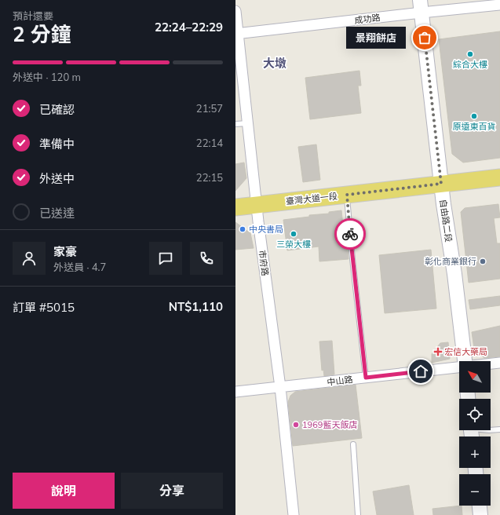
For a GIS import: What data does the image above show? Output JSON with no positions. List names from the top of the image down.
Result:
{
  "streets": {
    "main road": ["臺灣大道一段", "自由路二段"],
    "street": ["成功路", "市府路", "中山路"]
  },
  "crossings": [
    ["成功路", "自由路二段"],
    ["成功路", "市府路"],
    ["臺灣大道一段", "自由路二段"],
    ["臺灣大道一段", "市府路"],
    ["市府路", "中山路"]
  ],
  "districts": ["大墩"],
  "places": {
    "other": [
      "景翔餅店",
      "綜合大樓",
      "原遠東百貨",
      "中央書局",
      "三榮大樓",
      "彰化商業銀行",
      "1969藍天飯店"
    ],
    "health": ["宏信大藥局"]
  },
  "north": "top left",
  "page": {
    "heading": ["2 分鐘", "預計還要", "22:24–22:29"],
    "panel": [
      "家豪",
      "外送員 · 4.7",
      "訂單 #5015",
      "NT$1,110"
    ],
    "bubble": "景翔餅店",
    "bar": "外送中 · 120 m",
    "list": [
      ["已確認", "21:57"],
      ["準備中", "22:14"],
      ["外送中", "22:15"],
      "已送達"
    ],
    "map_buttons": ["+", "−"],
    "buttons": ["說明", "分享"]
  }
}
